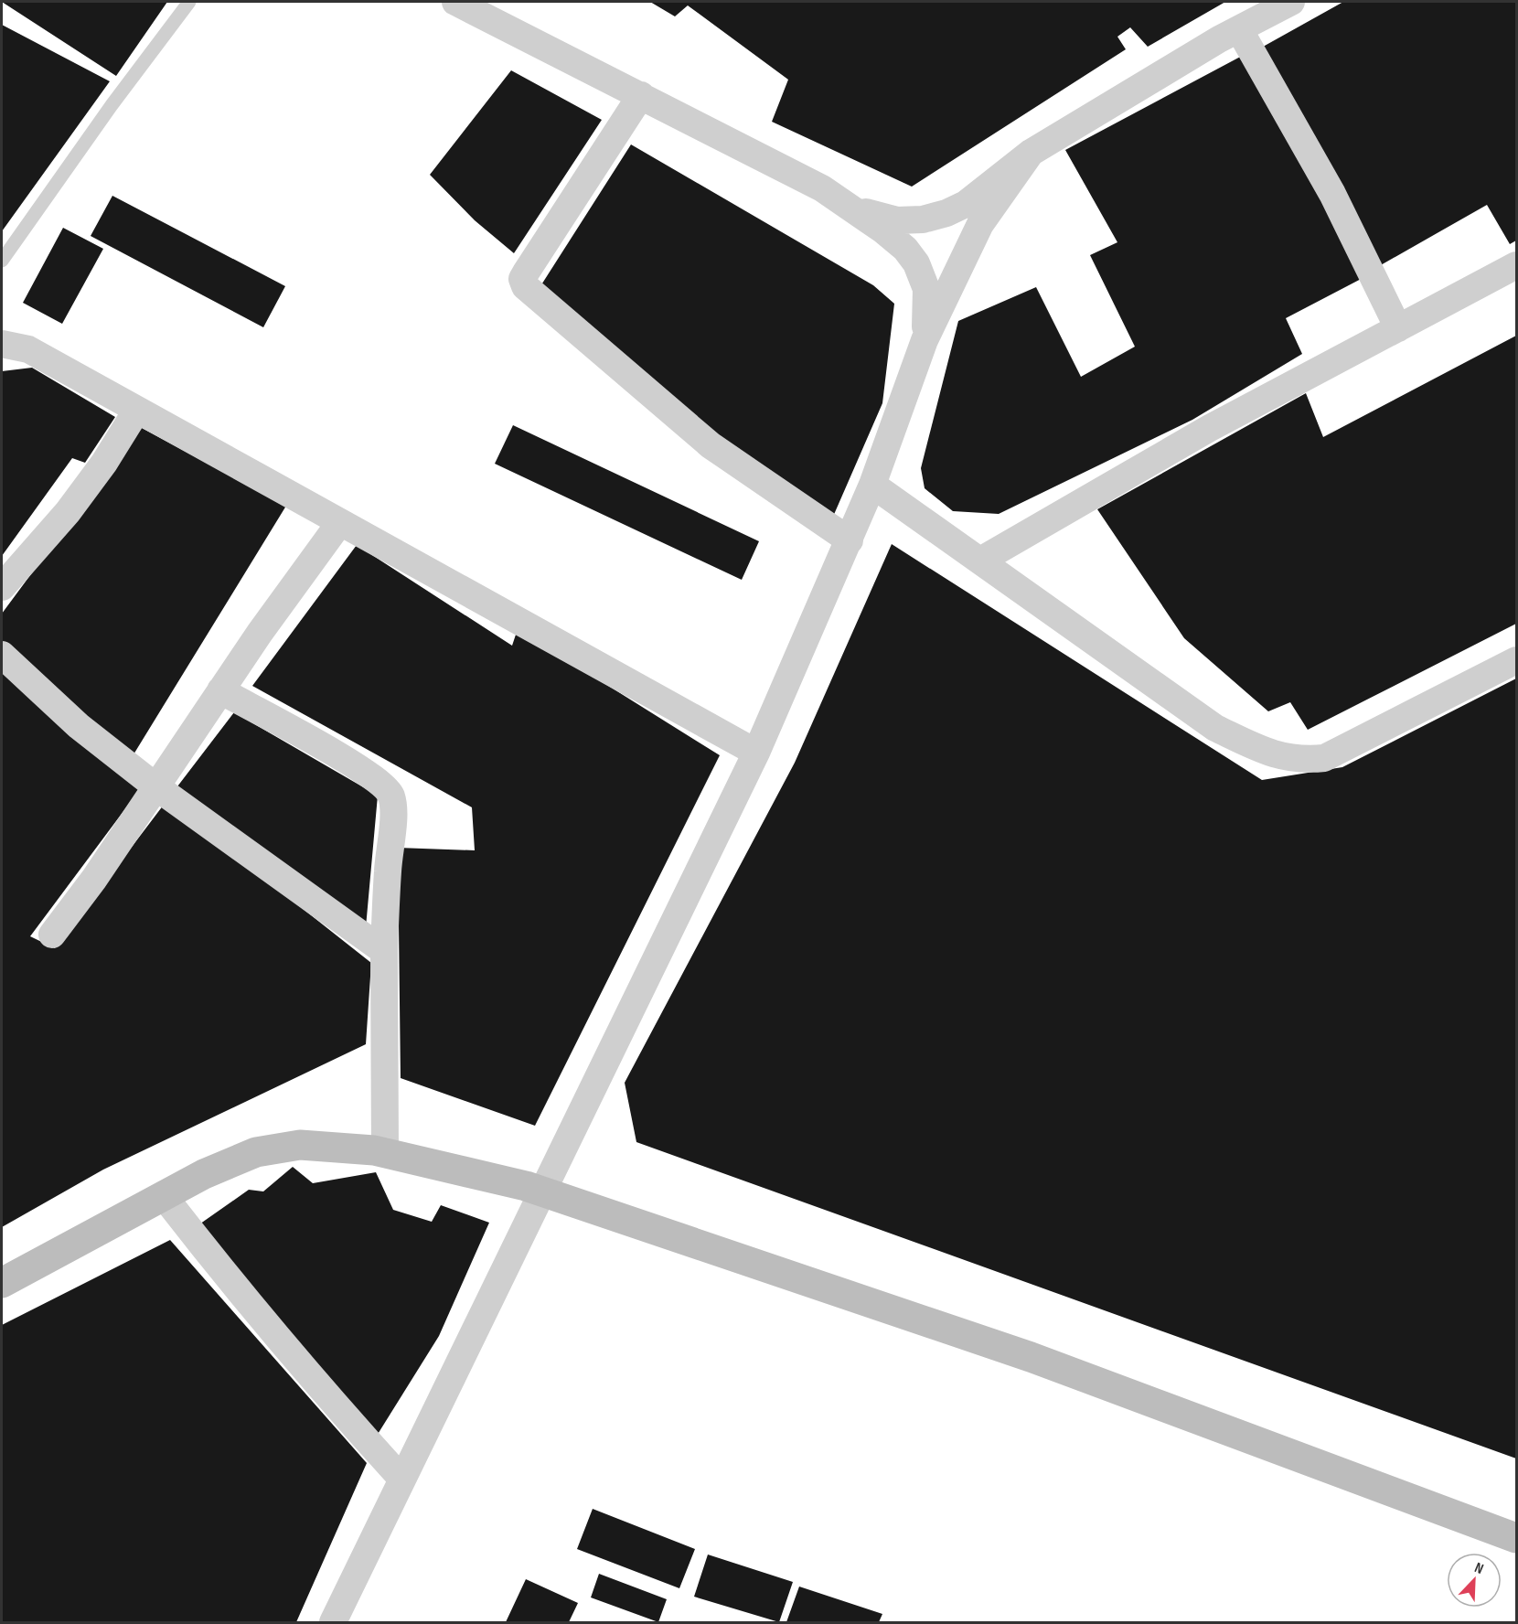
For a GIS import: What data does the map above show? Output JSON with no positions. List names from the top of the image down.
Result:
{
  "north": "top right"
}
